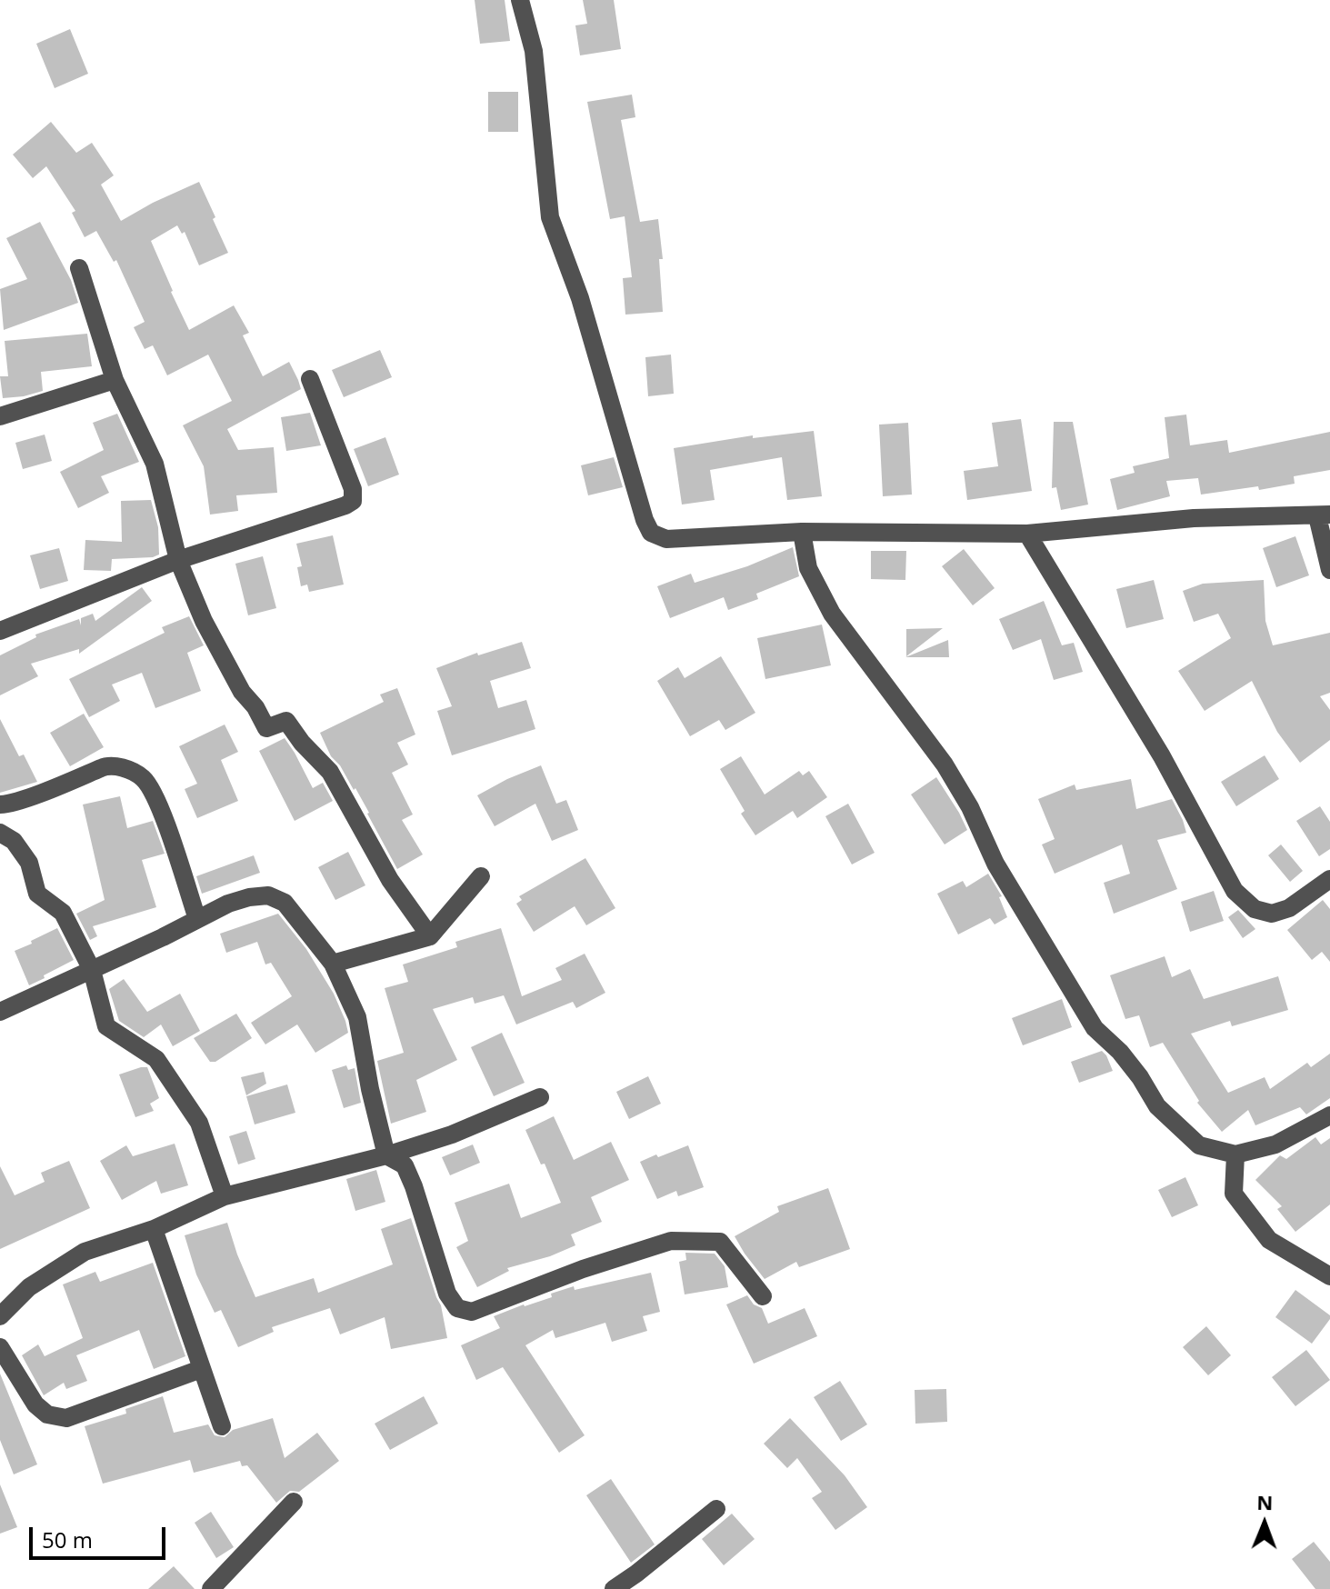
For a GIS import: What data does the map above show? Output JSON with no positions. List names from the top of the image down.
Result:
{
  "scale_bar": "50 m",
  "north": "top"
}
